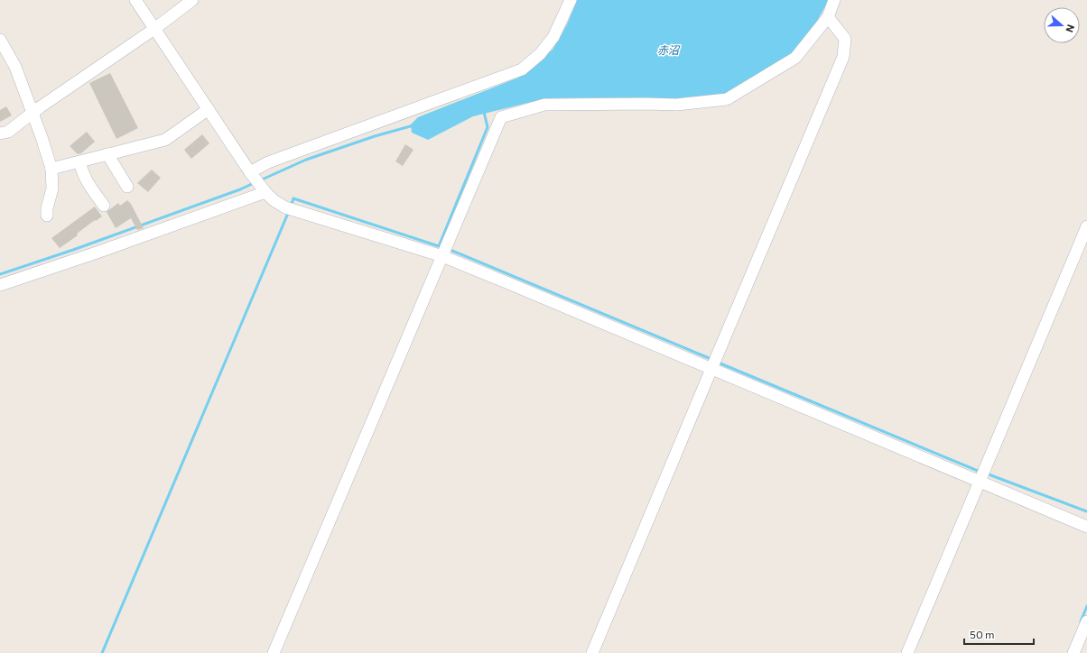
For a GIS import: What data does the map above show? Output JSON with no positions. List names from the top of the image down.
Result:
{
  "water": ["赤沼"],
  "scale_bar": "50 m",
  "north": "right"
}
